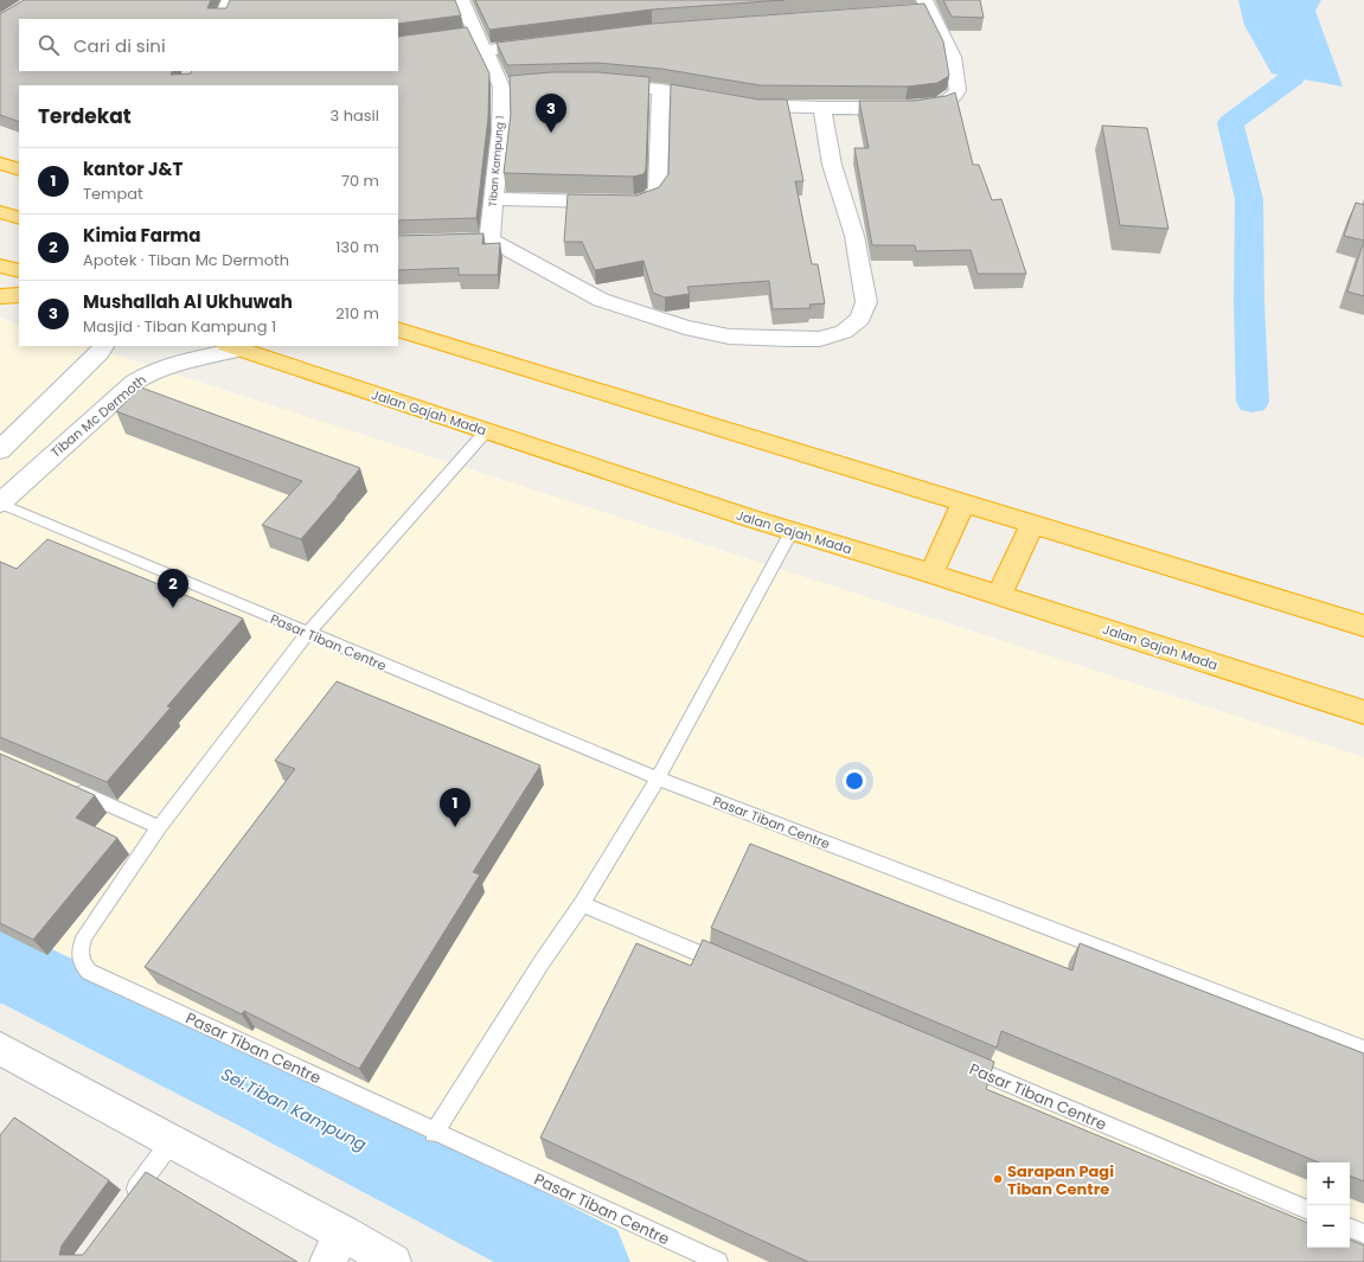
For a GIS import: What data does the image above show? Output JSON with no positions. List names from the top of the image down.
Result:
{
  "streets": {
    "highway": ["Jalan Gajah Mada"],
    "street": ["Tiban Kampung 1", "Tiban Mc Dermoth"],
    "lane": ["Pasar Tiban Centre"]
  },
  "crossings": [
    ["Jalan Gajah Mada", "Tiban Mc Dermoth"],
    ["Tiban Mc Dermoth", "Pasar Tiban Centre"]
  ],
  "water": ["Sei.Tiban Kampung"],
  "places": ["Sarapan Pagi Tiban Centre"],
  "page": {
    "search": "Cari di sini",
    "heading": ["Terdekat", "3 hasil"],
    "pins": ["3", "2", "1"],
    "list": [
      {
        "mark": "1",
        "name": "kantor J&T",
        "note": "Tempat",
        "value": "70 m"
      },
      {
        "mark": "2",
        "name": "Kimia Farma",
        "note": "Apotek · Tiban Mc Dermoth",
        "value": "130 m"
      },
      {
        "mark": "3",
        "name": "Mushallah Al Ukhuwah",
        "note": "Masjid · Tiban Kampung 1",
        "value": "210 m"
      }
    ],
    "map_buttons": ["+", "−"]
  }
}
